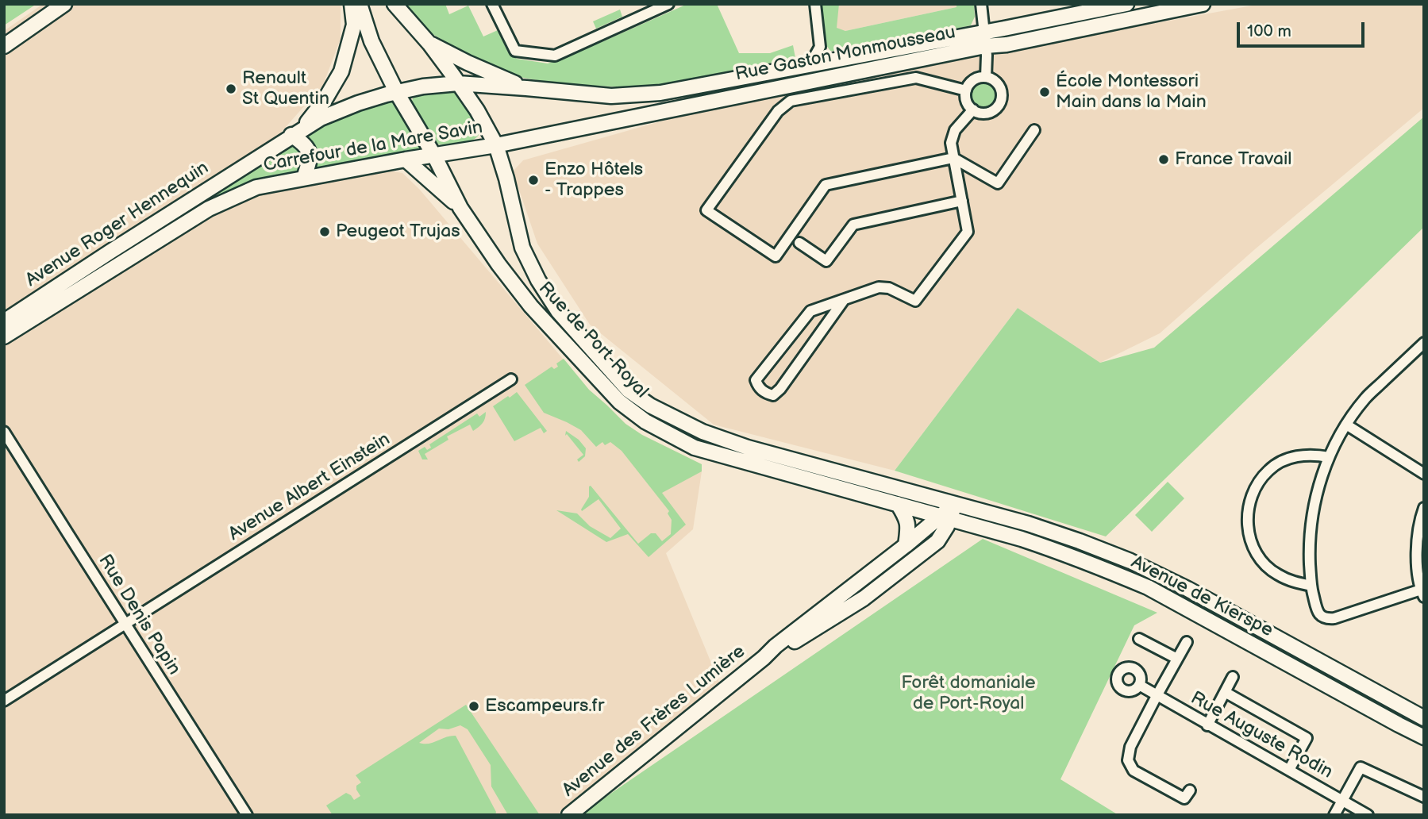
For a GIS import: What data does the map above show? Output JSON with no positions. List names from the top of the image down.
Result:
{
  "streets": {
    "main road": [
      "Rue Gaston Monmousseau",
      "Carrefour de la Mare Savin",
      "Avenue Roger Hennequin",
      "Rue de Port-Royal",
      "Avenue de Kierspe",
      "Avenue des Frères Lumière"
    ],
    "street": ["Avenue Albert Einstein", "Rue Denis Papin", "Rue Auguste Rodin"]
  },
  "crossings": [
    ["Rue Gaston Monmousseau", "Carrefour de la Mare Savin"],
    ["Rue Gaston Monmousseau", "Rue de Port-Royal"],
    ["Carrefour de la Mare Savin", "Avenue Roger Hennequin"],
    ["Carrefour de la Mare Savin", "Rue de Port-Royal"],
    ["Rue de Port-Royal", "Avenue de Kierspe"],
    ["Rue de Port-Royal", "Avenue des Frères Lumière"],
    ["Avenue Albert Einstein", "Rue Denis Papin"],
    ["Avenue de Kierspe", "Avenue des Frères Lumière"]
  ],
  "parks": ["Forêt domaniale de Port-Royal"],
  "places": [
    "Renault St Quentin",
    "École Montessori Main dans la Main",
    "France Travail",
    "Enzo Hôtels - Trappes",
    "Peugeot Trujas",
    "Escampeurs.fr"
  ],
  "scale_bar": "100 m"
}
